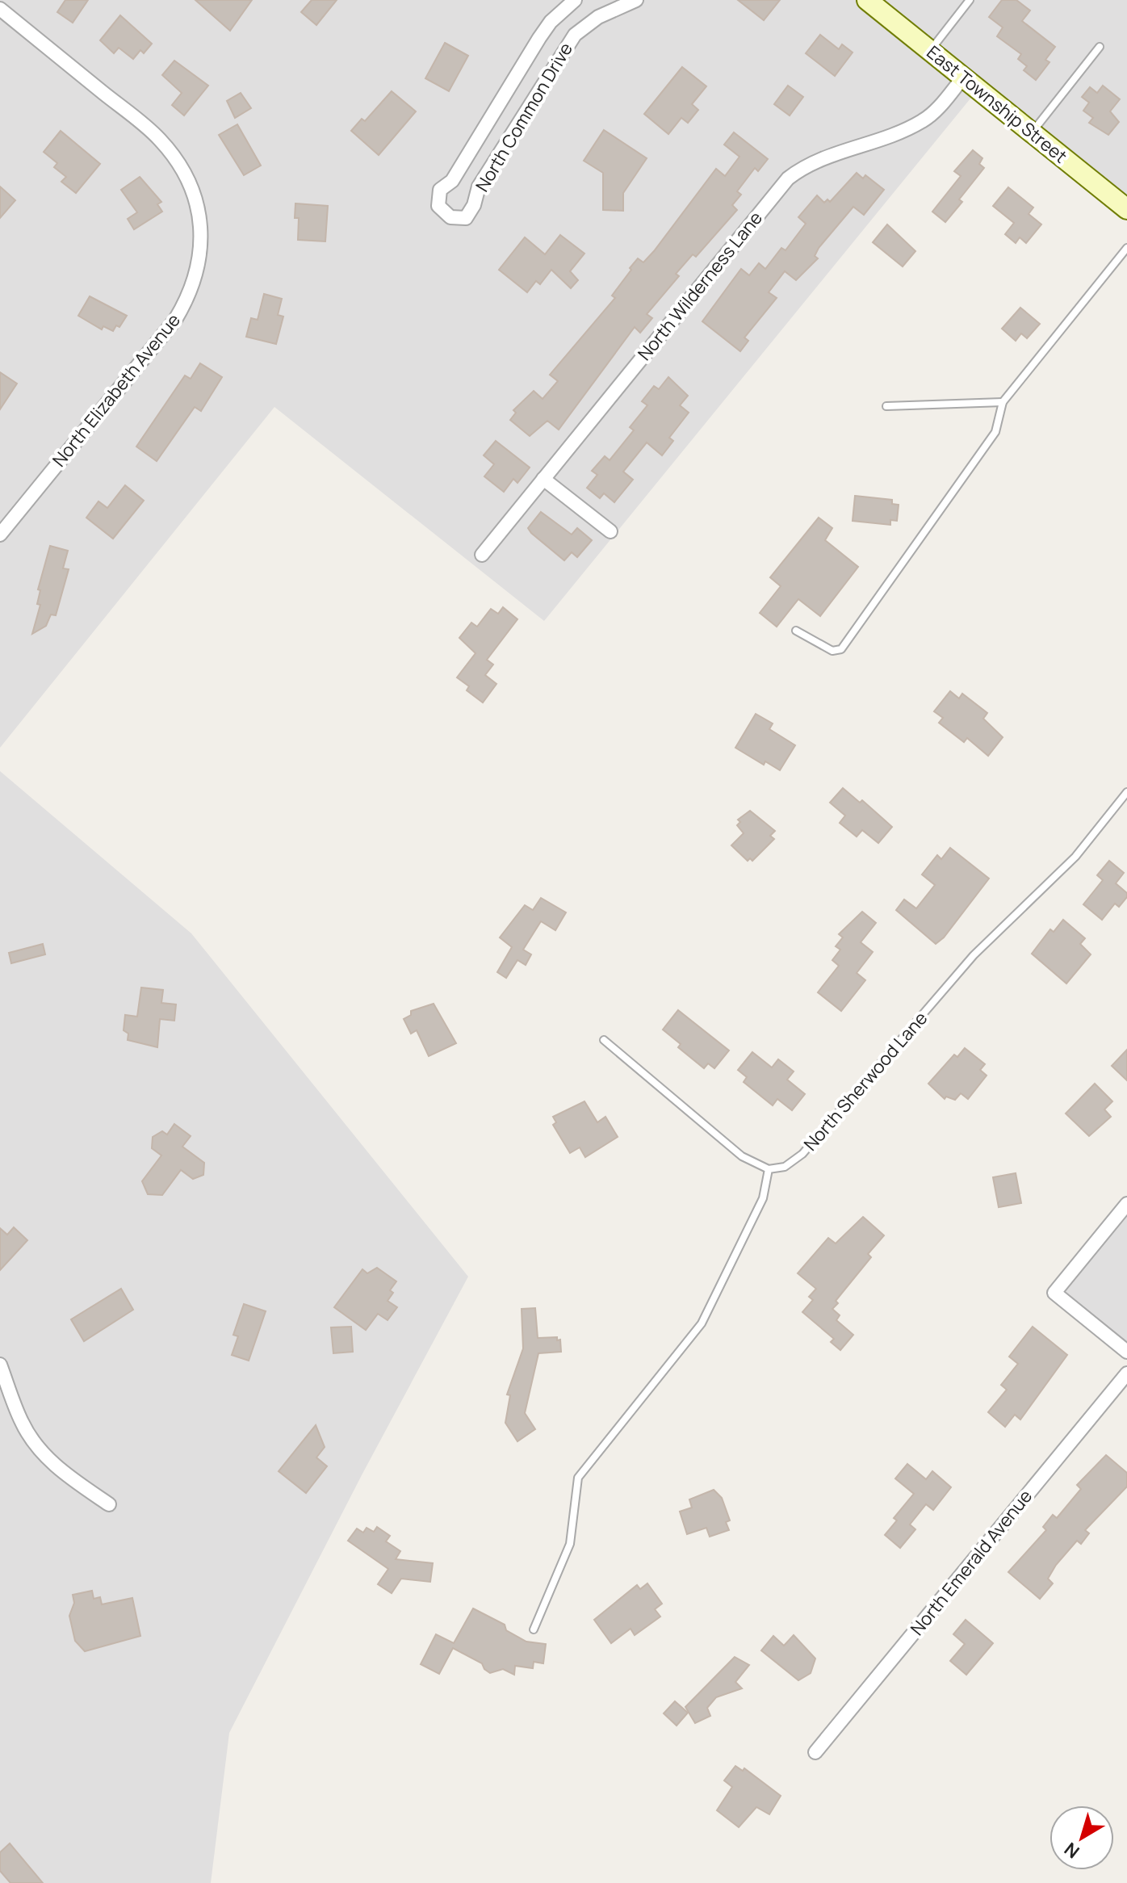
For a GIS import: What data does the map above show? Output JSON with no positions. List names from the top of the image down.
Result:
{
  "streets": {
    "street": [
      "East Township Street",
      "North Common Drive",
      "North Wilderness Lane",
      "North Elizabeth Avenue",
      "North Emerald Avenue"
    ],
    "lane": ["North Sherwood Lane"]
  },
  "crossings": [
    ["East Township Street", "North Wilderness Lane"]
  ],
  "north": "bottom left"
}
